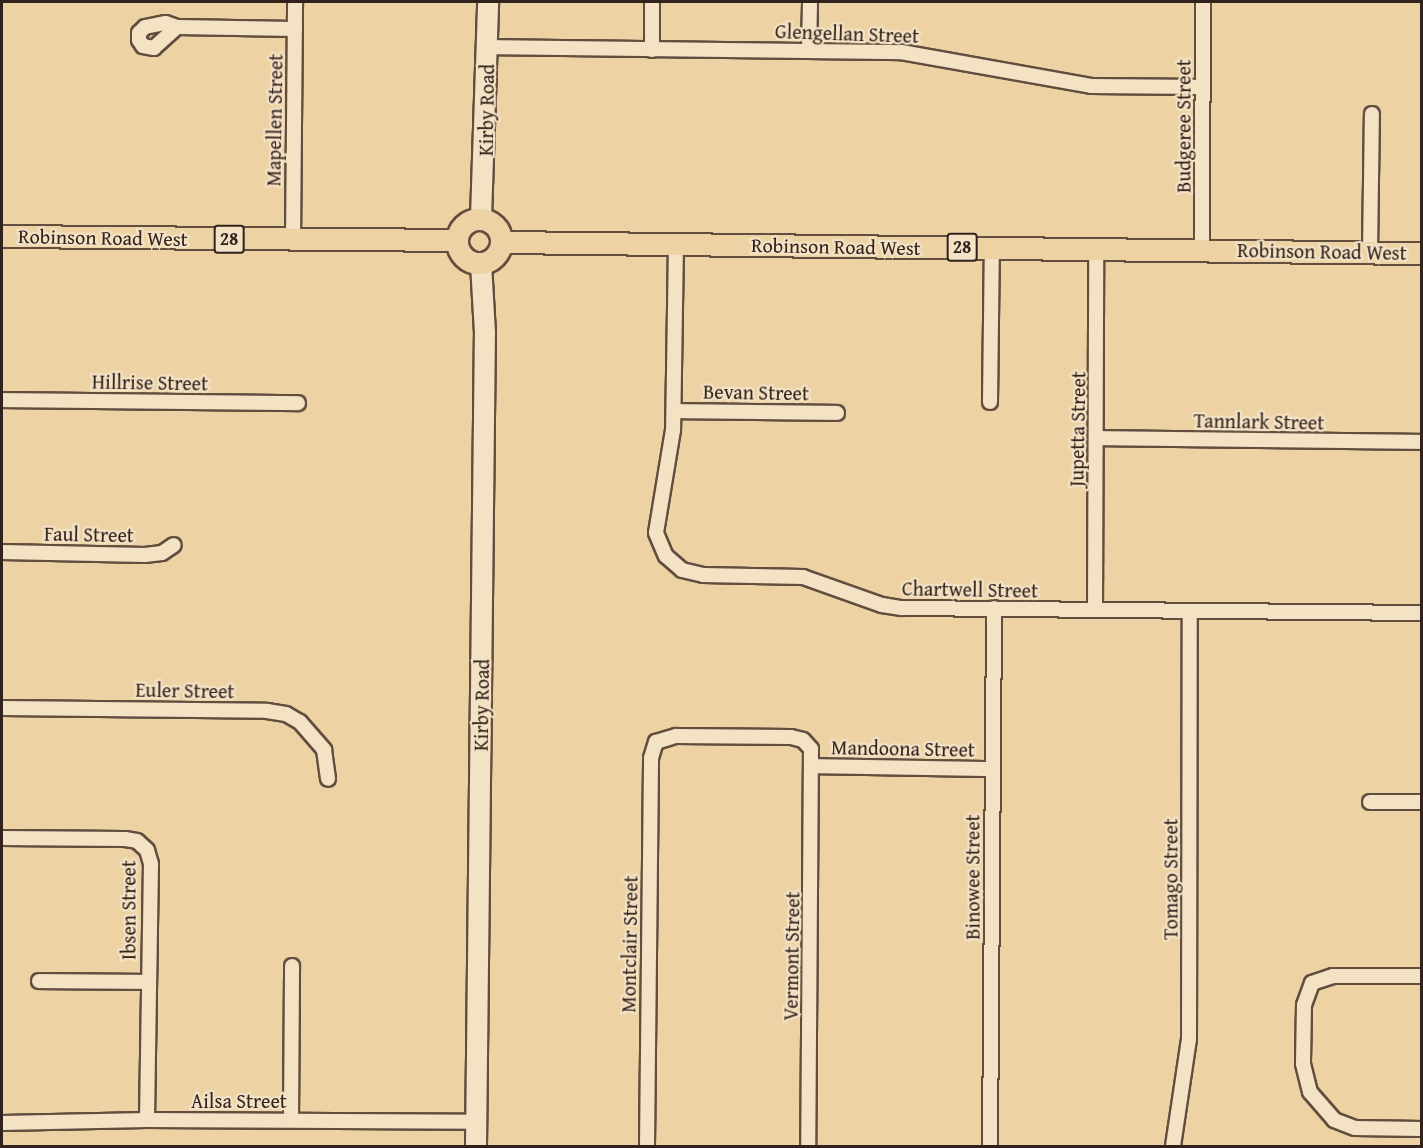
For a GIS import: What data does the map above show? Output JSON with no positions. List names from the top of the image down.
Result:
{
  "streets": {
    "main road": ["Robinson Road West", "28"],
    "street": [
      "Glengellan Street",
      "Kirby Road",
      "Mapellen Street",
      "Budgeree Street",
      "Hillrise Street",
      "Bevan Street",
      "Tannlark Street",
      "Jupetta Street",
      "Faul Street",
      "Chartwell Street",
      "Euler Street",
      "Mandoona Street",
      "Binowee Street",
      "Tomago Street",
      "Ibsen Street",
      "Montclair Street",
      "Vermont Street",
      "Ailsa Street"
    ]
  },
  "crossings": [
    ["Glengellan Street", "Kirby Road"],
    ["Glengellan Street", "Budgeree Street"],
    ["Kirby Road", "Robinson Road West"],
    ["Kirby Road", "Ailsa Street"],
    ["Mapellen Street", "Robinson Road West"],
    ["Budgeree Street", "Robinson Road West"],
    ["Robinson Road West", "Jupetta Street"],
    ["Robinson Road West", "Chartwell Street"],
    ["Bevan Street", "Chartwell Street"],
    ["Tannlark Street", "Jupetta Street"],
    ["Jupetta Street", "Chartwell Street"],
    ["Chartwell Street", "Binowee Street"],
    ["Chartwell Street", "Tomago Street"],
    ["Mandoona Street", "Binowee Street"],
    ["Mandoona Street", "Montclair Street"],
    ["Mandoona Street", "Vermont Street"],
    ["Ibsen Street", "Ailsa Street"],
    ["Montclair Street", "Vermont Street"]
  ]
}
